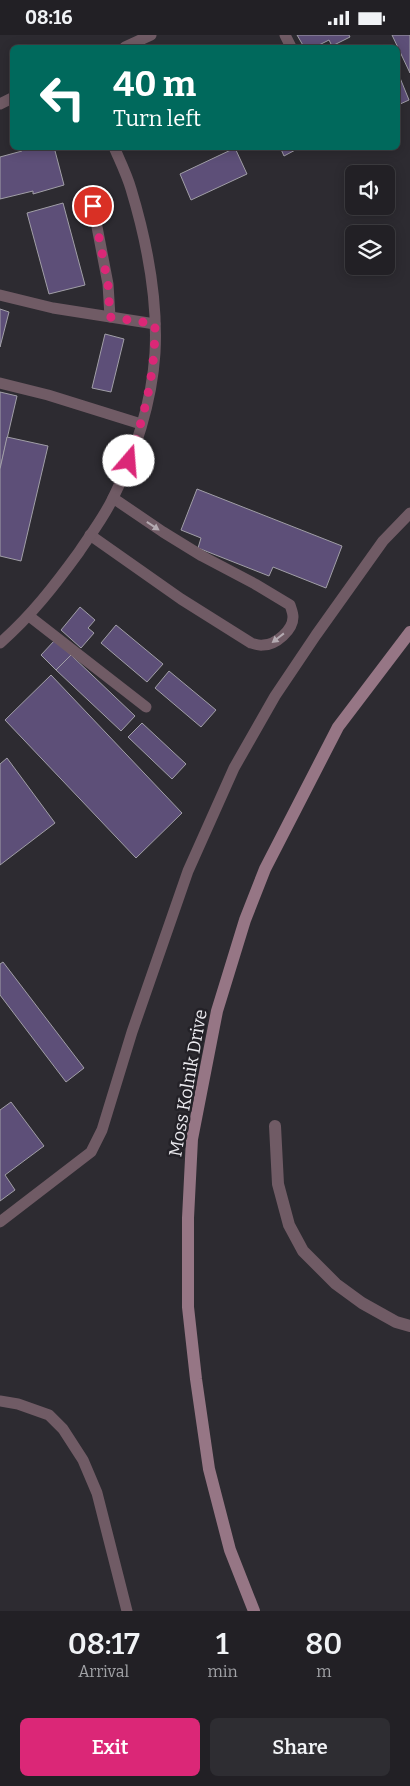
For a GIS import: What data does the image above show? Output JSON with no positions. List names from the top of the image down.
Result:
{
  "streets": {
    "main road": ["Moss Kolnik Drive"]
  },
  "page": {
    "status": "08:16",
    "turn": ["40 m", "Turn left"],
    "eta": [
      "08:17",
      "Arrival",
      "1",
      "min",
      "80",
      "m"
    ],
    "buttons": ["Exit", "Share"]
  }
}
